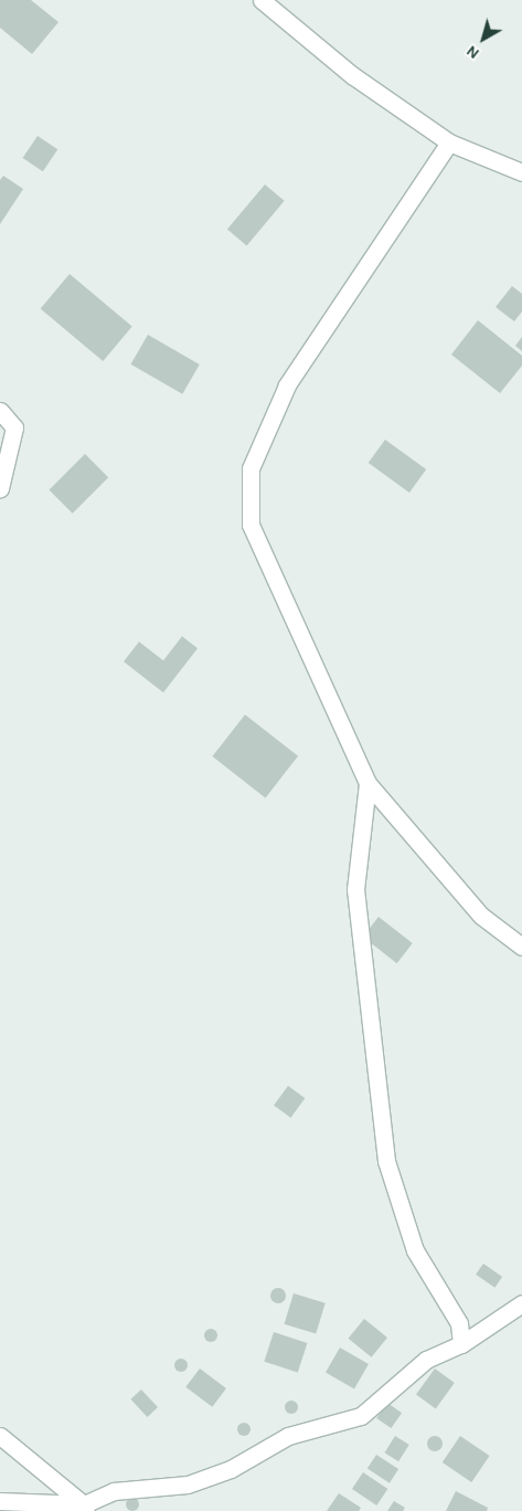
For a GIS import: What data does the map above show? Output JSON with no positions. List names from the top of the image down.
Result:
{
  "north": "bottom left"
}
